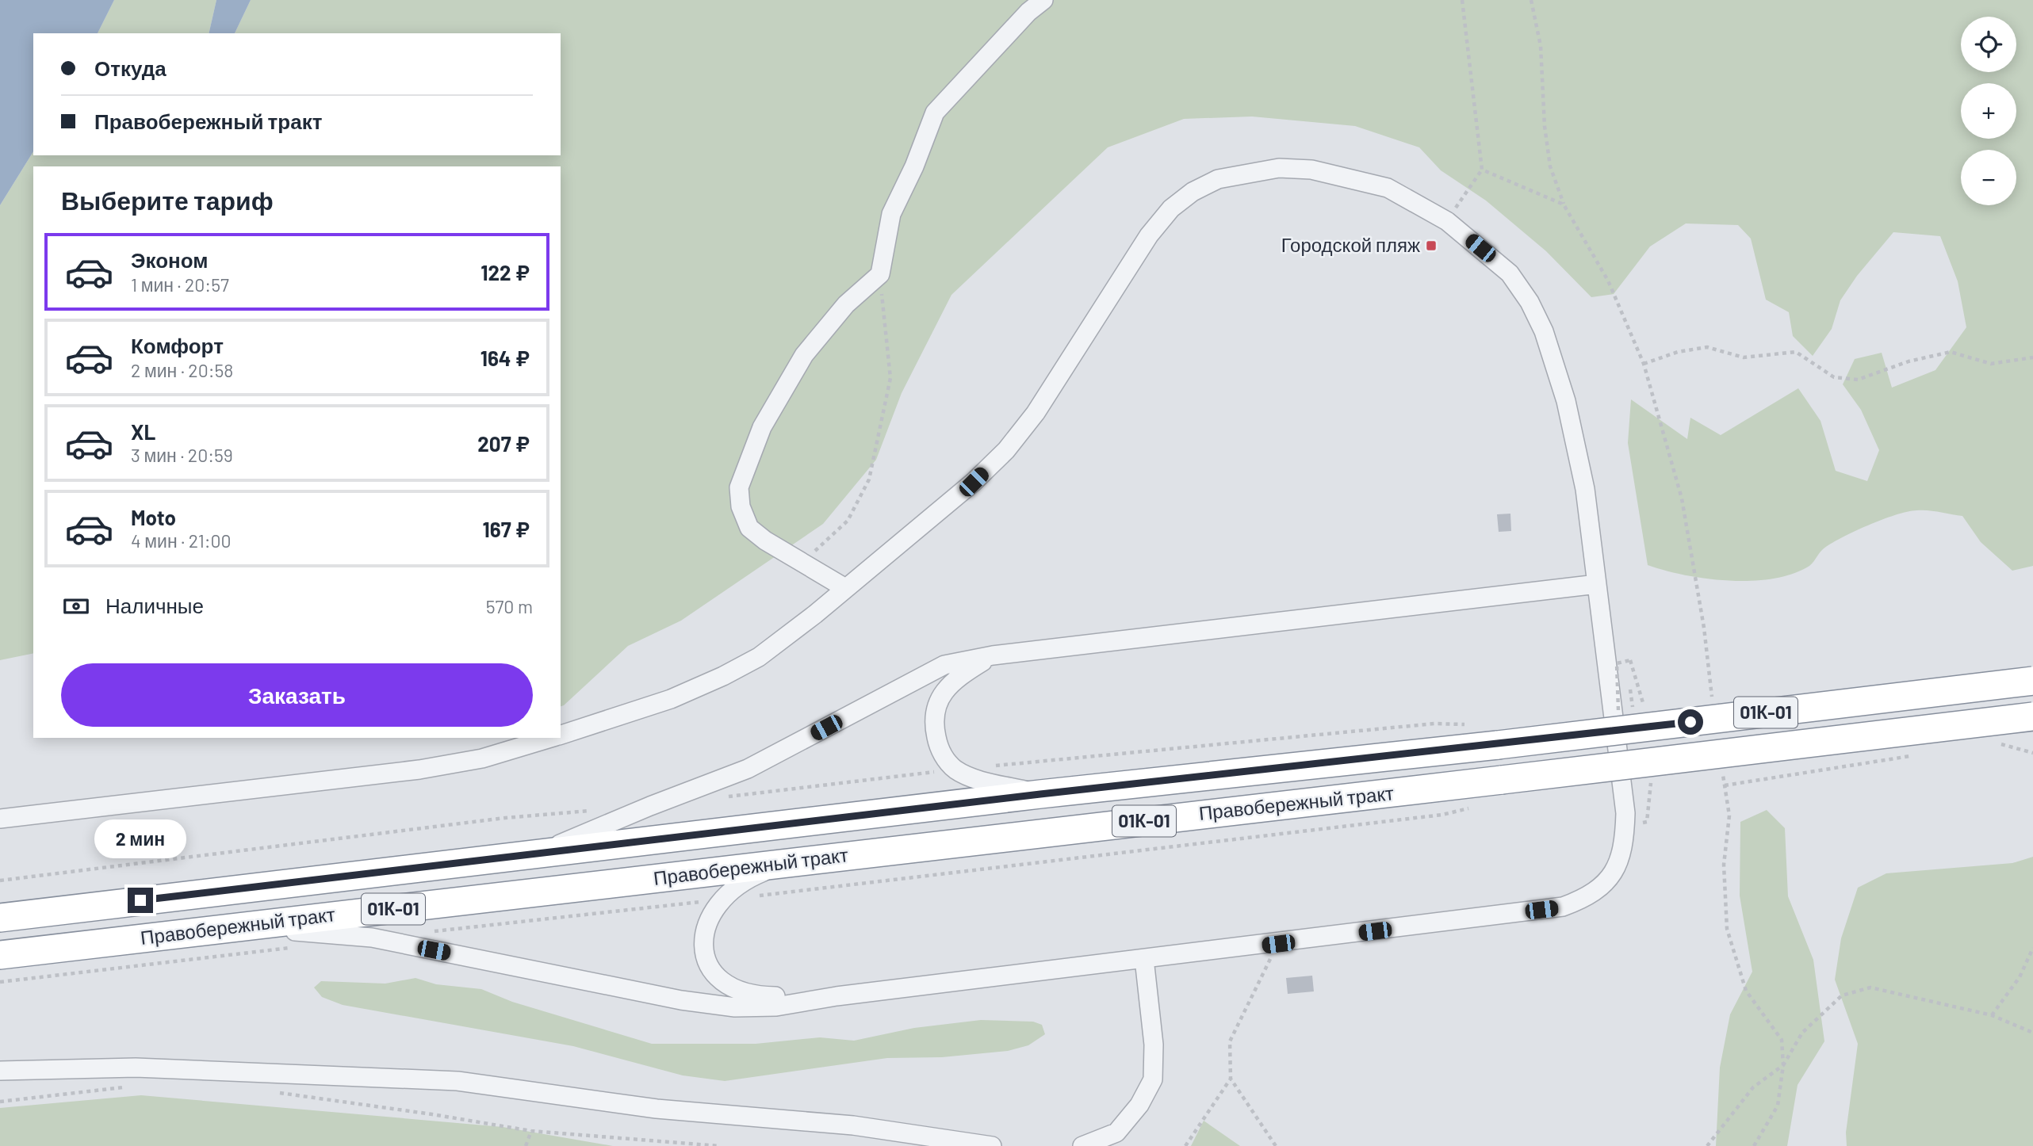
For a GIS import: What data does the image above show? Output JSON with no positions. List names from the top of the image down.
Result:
{
  "streets": {
    "highway": ["01К-01", "Правобережный тракт"]
  },
  "places": {
    "transit": ["Городской пляж"]
  },
  "page": {
    "map_buttons": ["+", "−"],
    "banner": ["Откуда", "Правобережный тракт"],
    "heading": "Выберите тариф",
    "list": [
      {
        "name": "Эконом",
        "note": "1 мин · 20:57",
        "value": "122 ₽"
      },
      {
        "name": "Комфорт",
        "note": "2 мин · 20:58",
        "value": "164 ₽"
      },
      {
        "name": "XL",
        "note": "3 мин · 20:59",
        "value": "207 ₽"
      },
      {
        "name": "Moto",
        "note": "4 мин · 21:00",
        "value": "167 ₽"
      }
    ],
    "pay": ["Наличные", "570 m"],
    "buttons": "Заказать",
    "bubble": "2 мин"
  }
}
